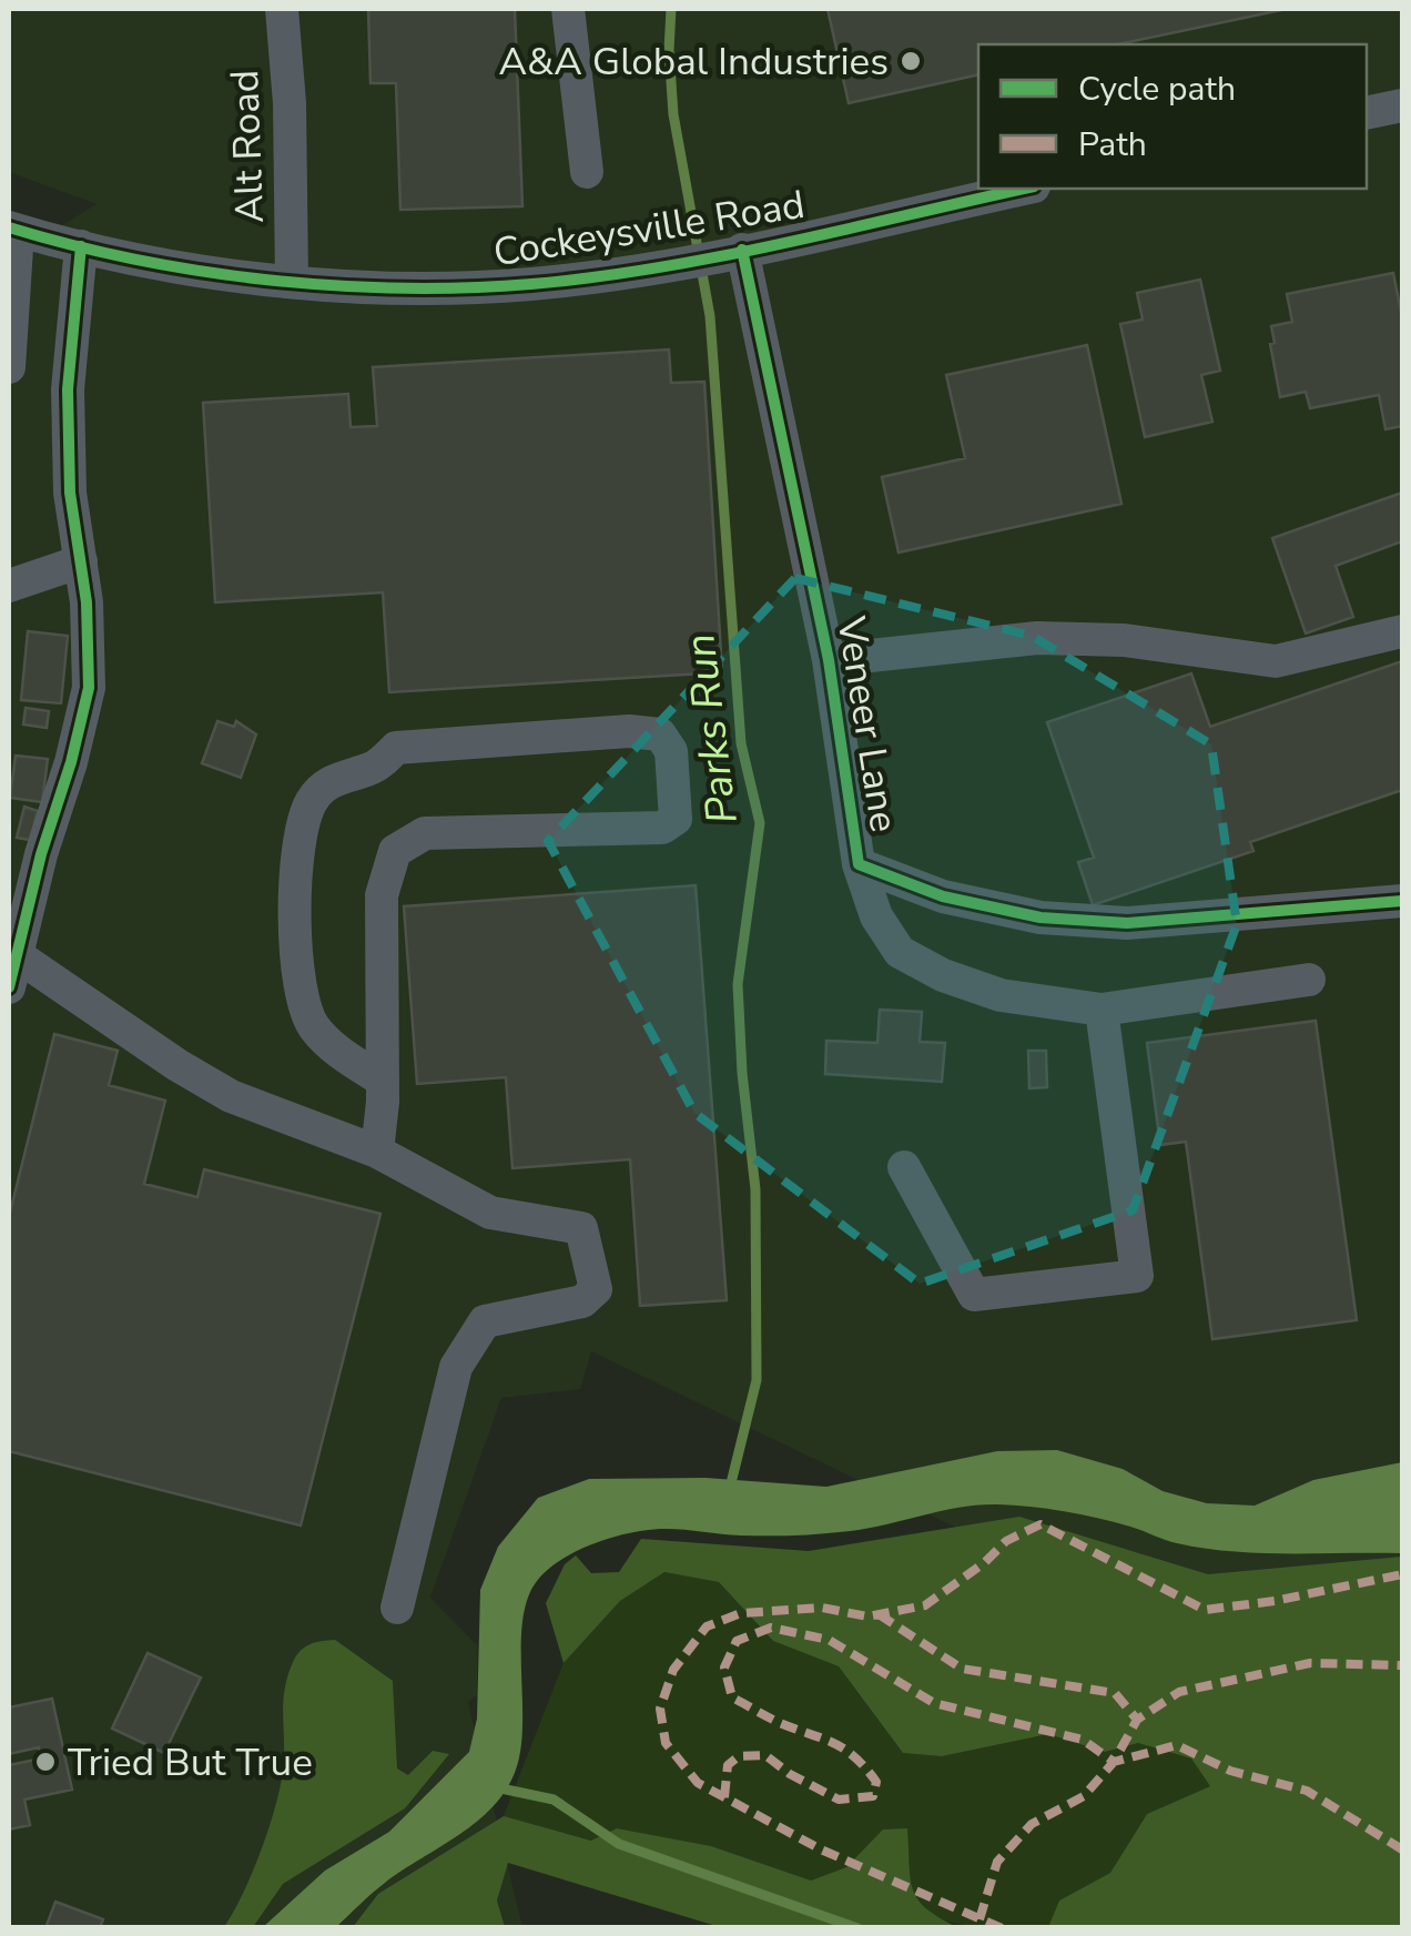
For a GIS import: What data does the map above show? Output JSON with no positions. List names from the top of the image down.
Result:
{
  "streets": {
    "street": ["Alt Road", "Cockeysville Road", "Veneer Lane"]
  },
  "crossings": [
    ["Alt Road", "Cockeysville Road"],
    ["Cockeysville Road", "Veneer Lane"]
  ],
  "water": ["Parks Run"],
  "places": ["A&A Global Industries", "Tried But True"],
  "legend": ["Cycle path", "Path"]
}
